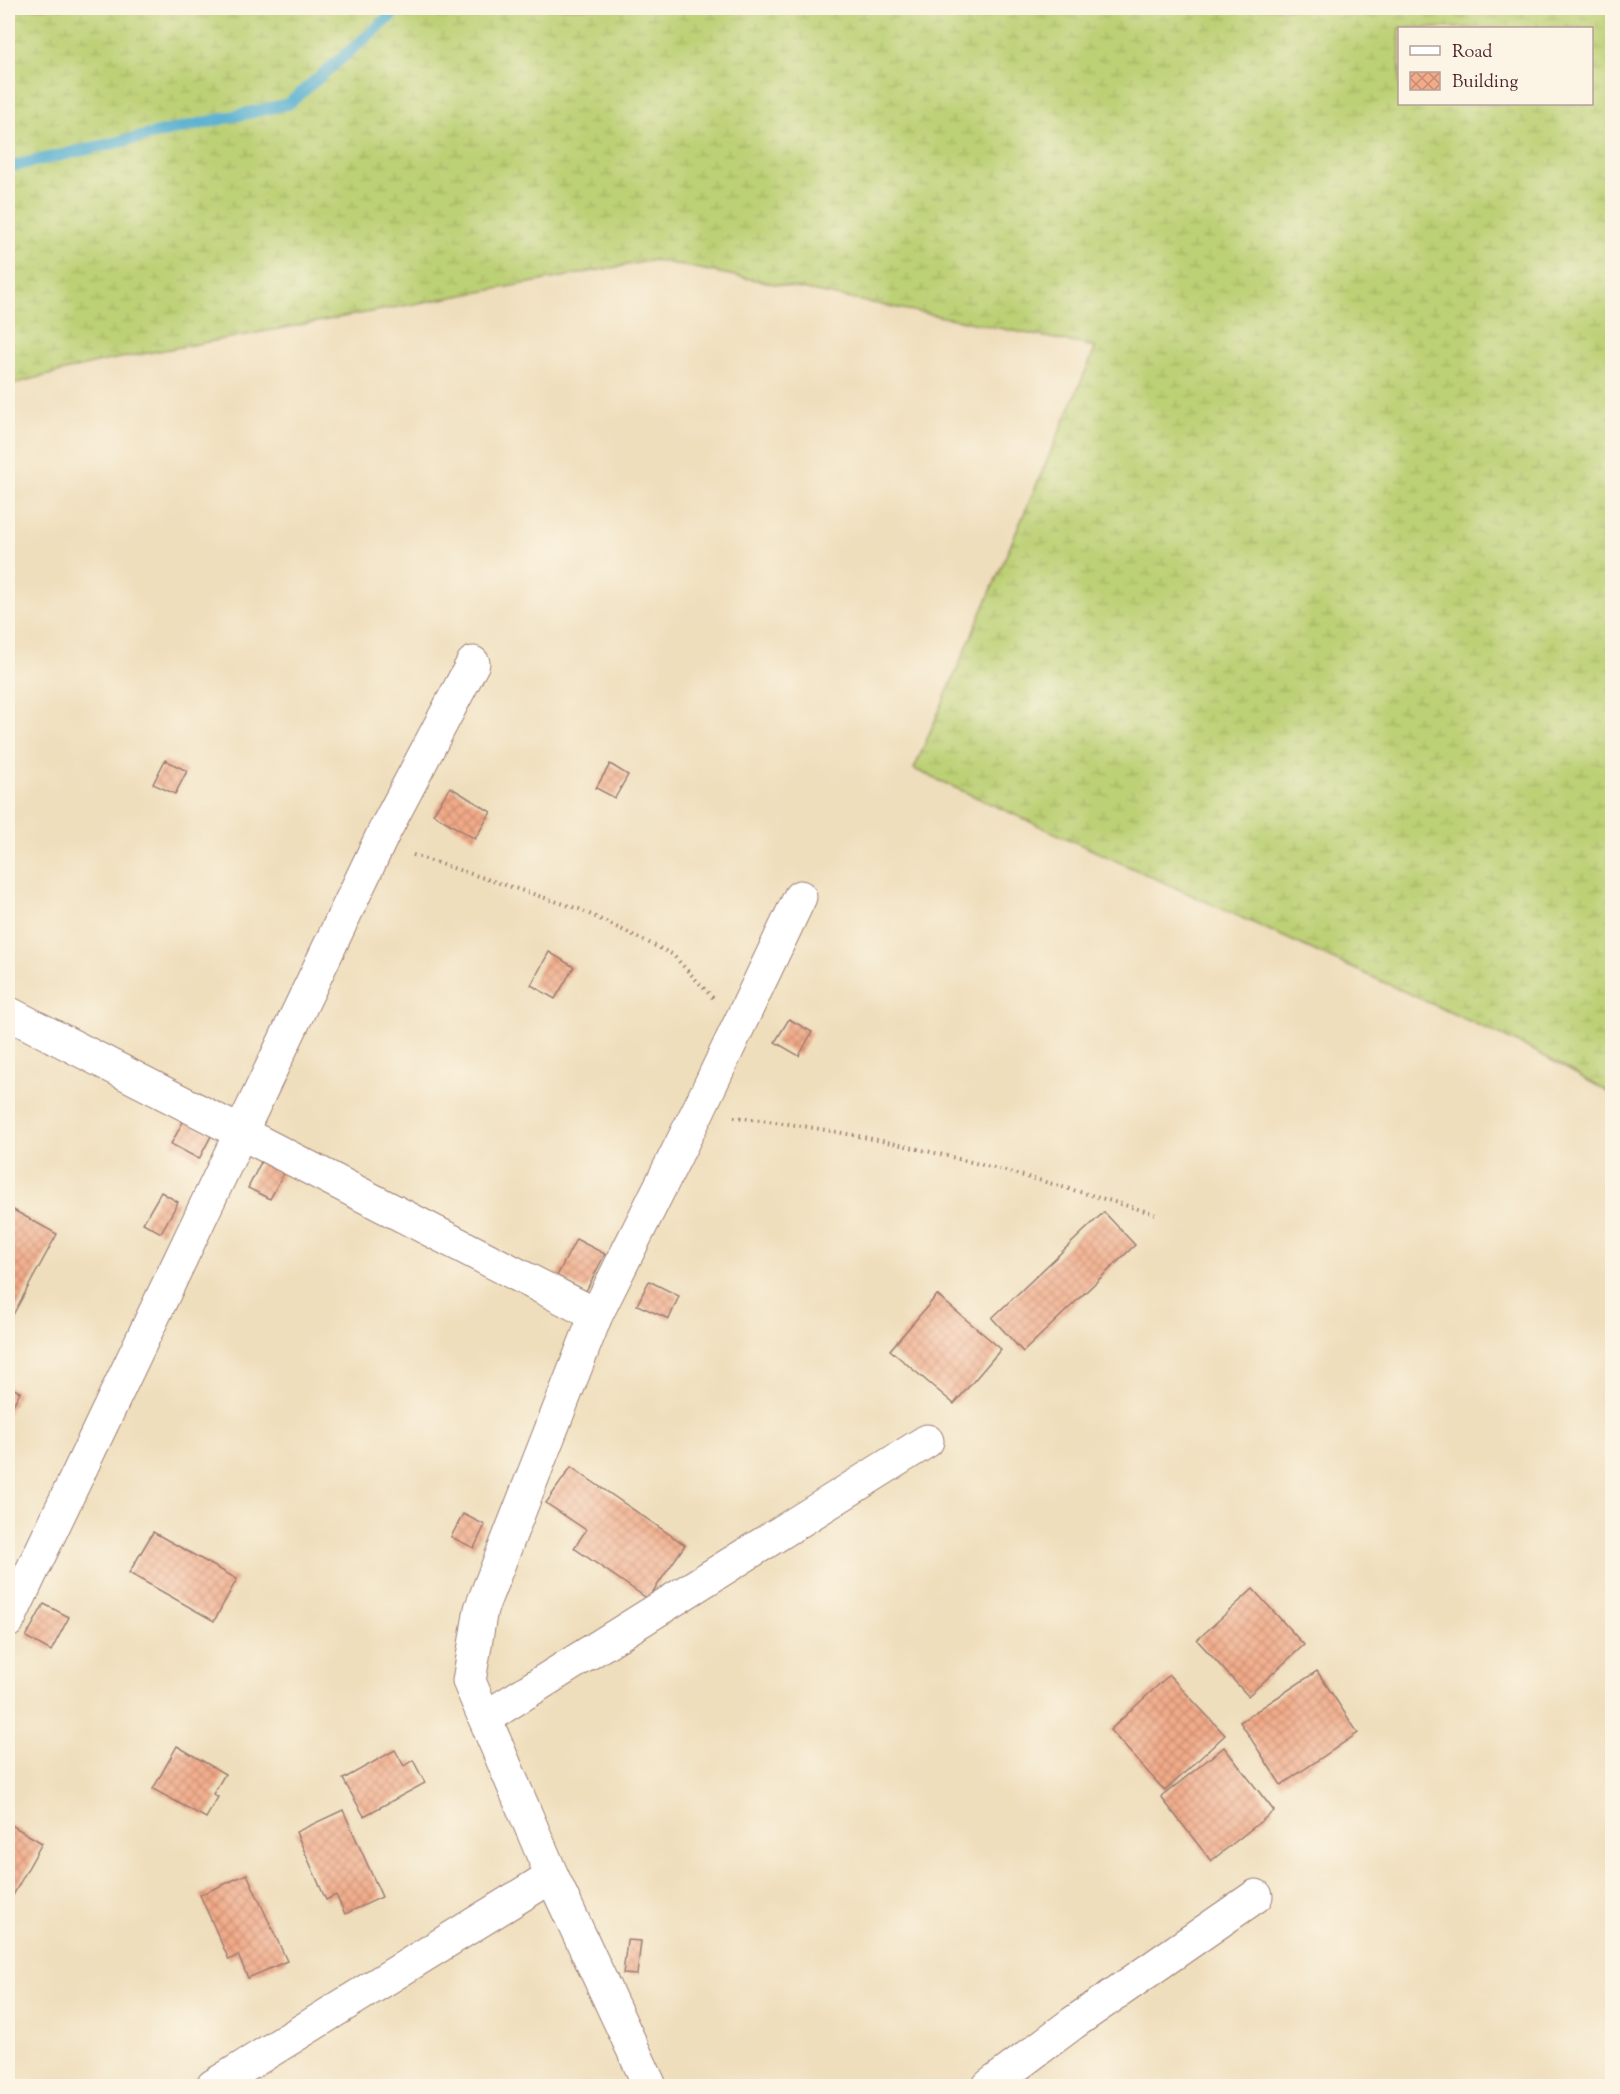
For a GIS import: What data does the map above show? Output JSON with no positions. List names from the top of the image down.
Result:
{
  "legend": ["Road", "Building"]
}
